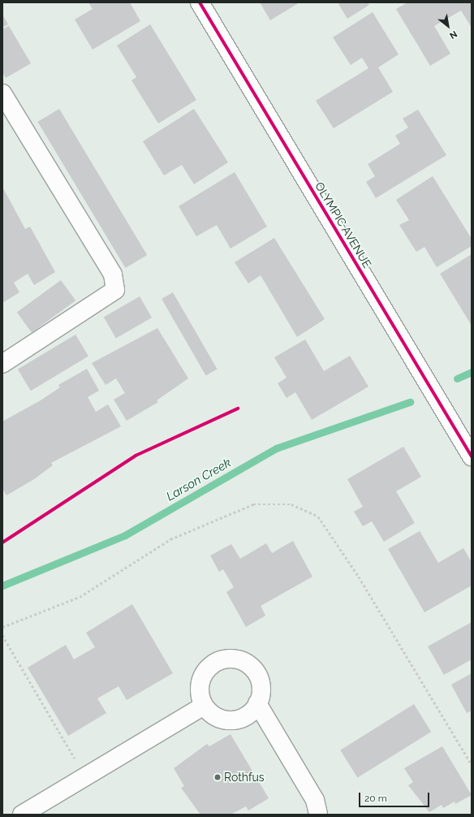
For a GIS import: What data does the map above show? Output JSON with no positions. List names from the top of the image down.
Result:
{
  "streets": {
    "street": ["OLYMPIC AVENUE"]
  },
  "water": ["Larson Creek"],
  "places": ["Rothfus"],
  "scale_bar": "20 m",
  "north": "bottom right"
}
